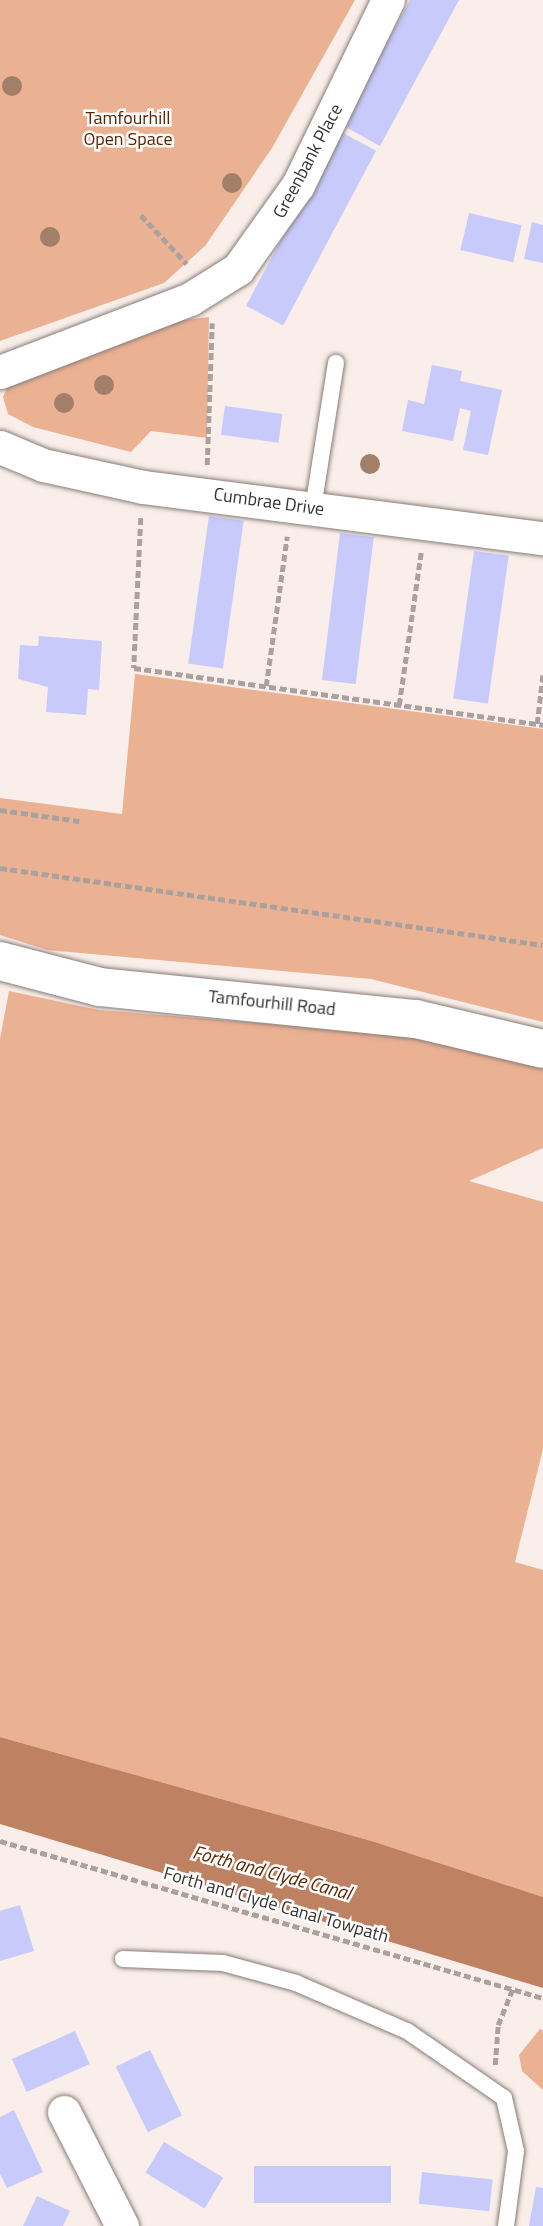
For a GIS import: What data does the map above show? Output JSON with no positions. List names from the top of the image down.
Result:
{
  "streets": {
    "main road": ["Tamfourhill Road"],
    "street": ["Greenbank Place", "Cumbrae Drive"],
    "path": ["Forth and Clyde Canal Towpath"]
  },
  "water": ["Forth and Clyde Canal"],
  "parks": ["Tamfourhill Open Space"]
}
